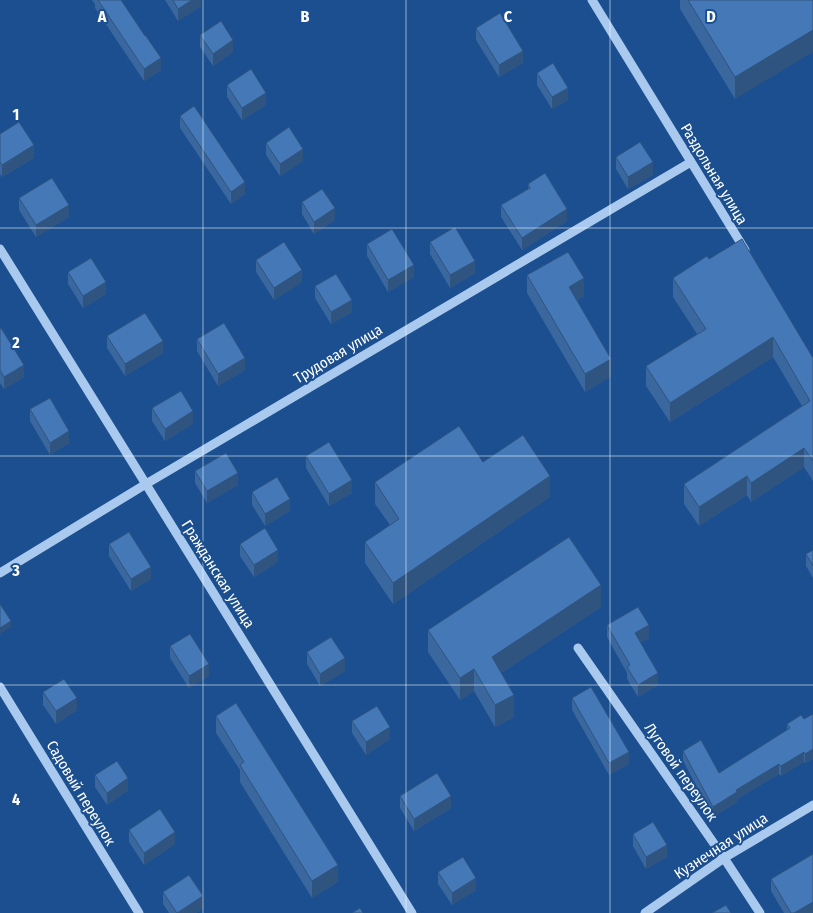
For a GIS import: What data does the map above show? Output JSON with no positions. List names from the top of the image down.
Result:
{
  "streets": {
    "street": [
      "Раздольная улица",
      "Трудовая улица",
      "Гражданская улица",
      "Луговой переулок",
      "Садовый переулок",
      "Кузнечная улица"
    ]
  },
  "crossings": [
    ["Раздольная улица", "Трудовая улица"],
    ["Трудовая улица", "Гражданская улица"],
    ["Луговой переулок", "Кузнечная улица"]
  ],
  "grid": {
    "columns": [
      "A",
      "B",
      "C",
      "D"
    ],
    "rows": [
      "1",
      "2",
      "3",
      "4"
    ]
  }
}
